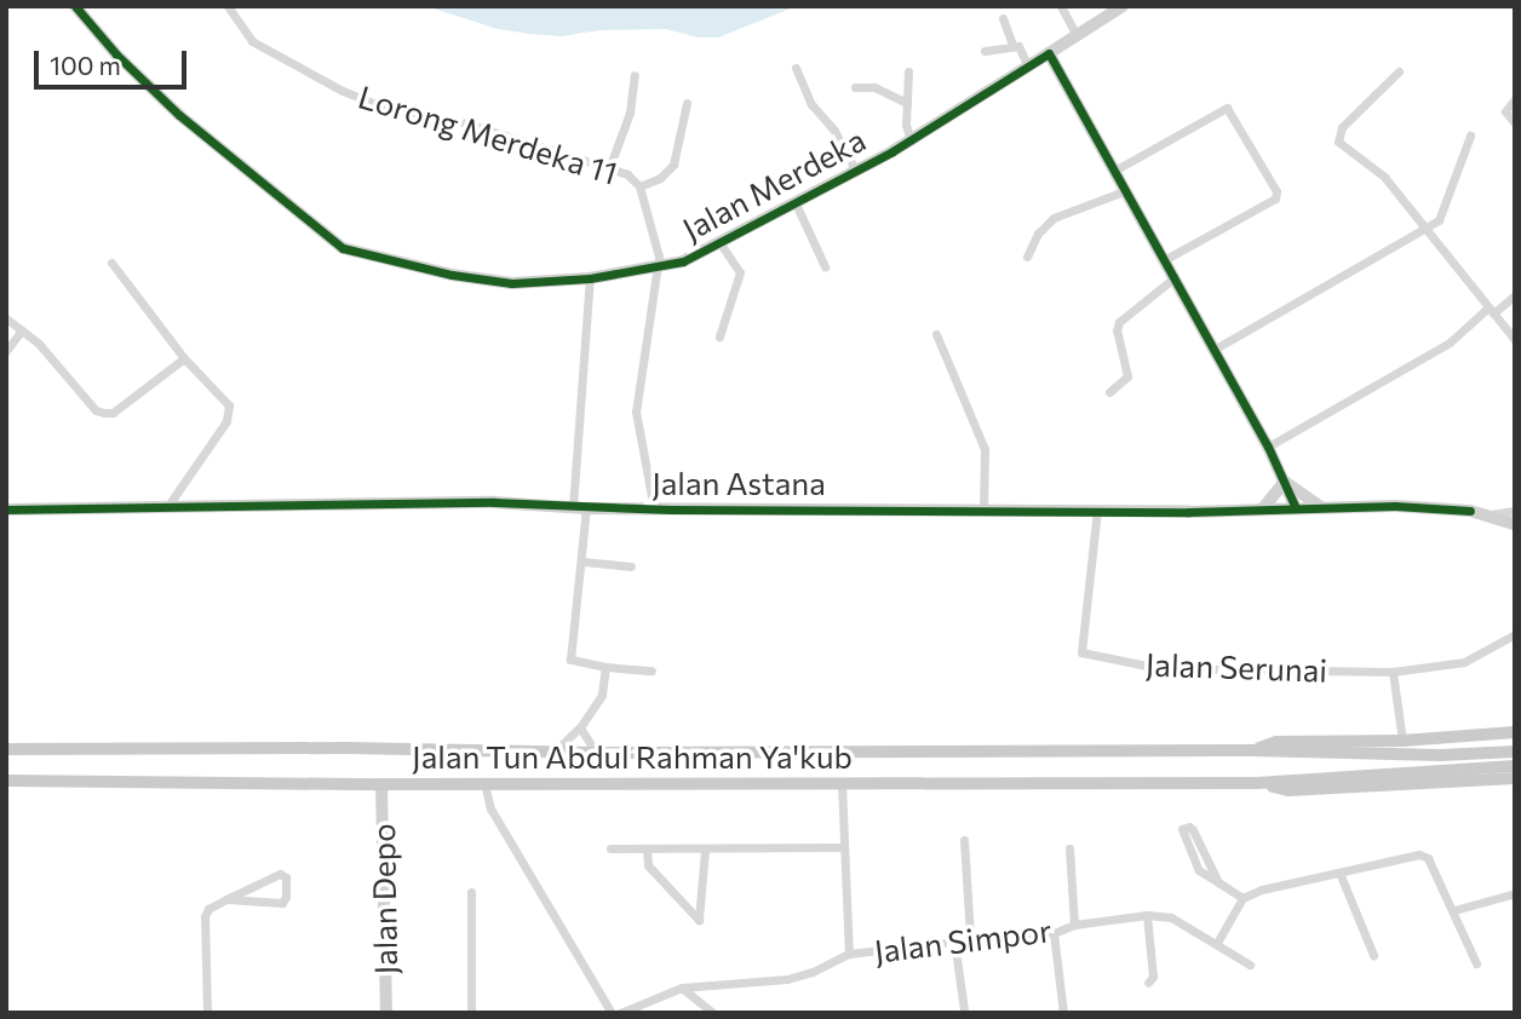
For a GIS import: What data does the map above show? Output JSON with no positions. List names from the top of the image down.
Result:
{
  "streets": {
    "main road": ["Jalan Tun Abdul Rahman Ya'kub"],
    "street": [
      "Lorong Merdeka 11",
      "Jalan Merdeka",
      "Jalan Astana",
      "Jalan Serunai",
      "Jalan Depo",
      "Jalan Simpor"
    ]
  },
  "crossings": [
    ["Lorong Merdeka 11", "Jalan Merdeka"],
    ["Lorong Merdeka 11", "Jalan Astana"],
    ["Jalan Astana", "Jalan Serunai"],
    ["Jalan Tun Abdul Rahman Ya'kub", "Jalan Depo"]
  ],
  "scale_bar": "100 m"
}
